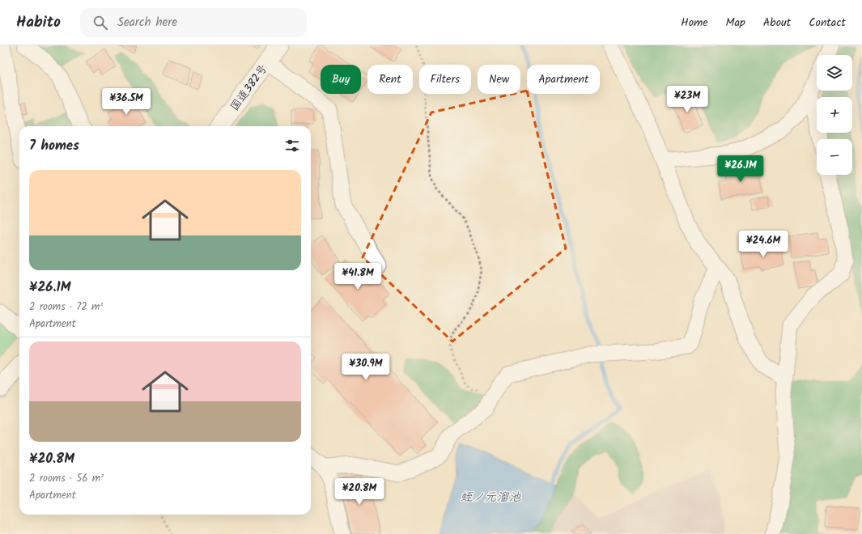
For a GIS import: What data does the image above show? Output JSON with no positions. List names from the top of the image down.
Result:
{
  "streets": {
    "highway": ["国道382号"]
  },
  "water": ["蛭ノ元溜池"],
  "page": {
    "header": "Habito",
    "search": "Search here",
    "nav": [
      "Home",
      "Map",
      "About",
      "Contact"
    ],
    "map_buttons": ["+", "−"],
    "chip": [
      "Buy",
      "Rent",
      "Filters",
      "New",
      "Apartment"
    ],
    "price": [
      "¥23M",
      "¥36.5M",
      "¥26.1M",
      "¥24.6M",
      "¥41.8M",
      "¥30.9M",
      "¥20.8M"
    ],
    "heading": "7 homes",
    "list": [
      {
        "name": "¥26.1M",
        "note": "2 rooms · 72 m² · Apartment"
      },
      {
        "name": "¥20.8M",
        "note": "2 rooms · 56 m² · Apartment"
      }
    ]
  }
}
